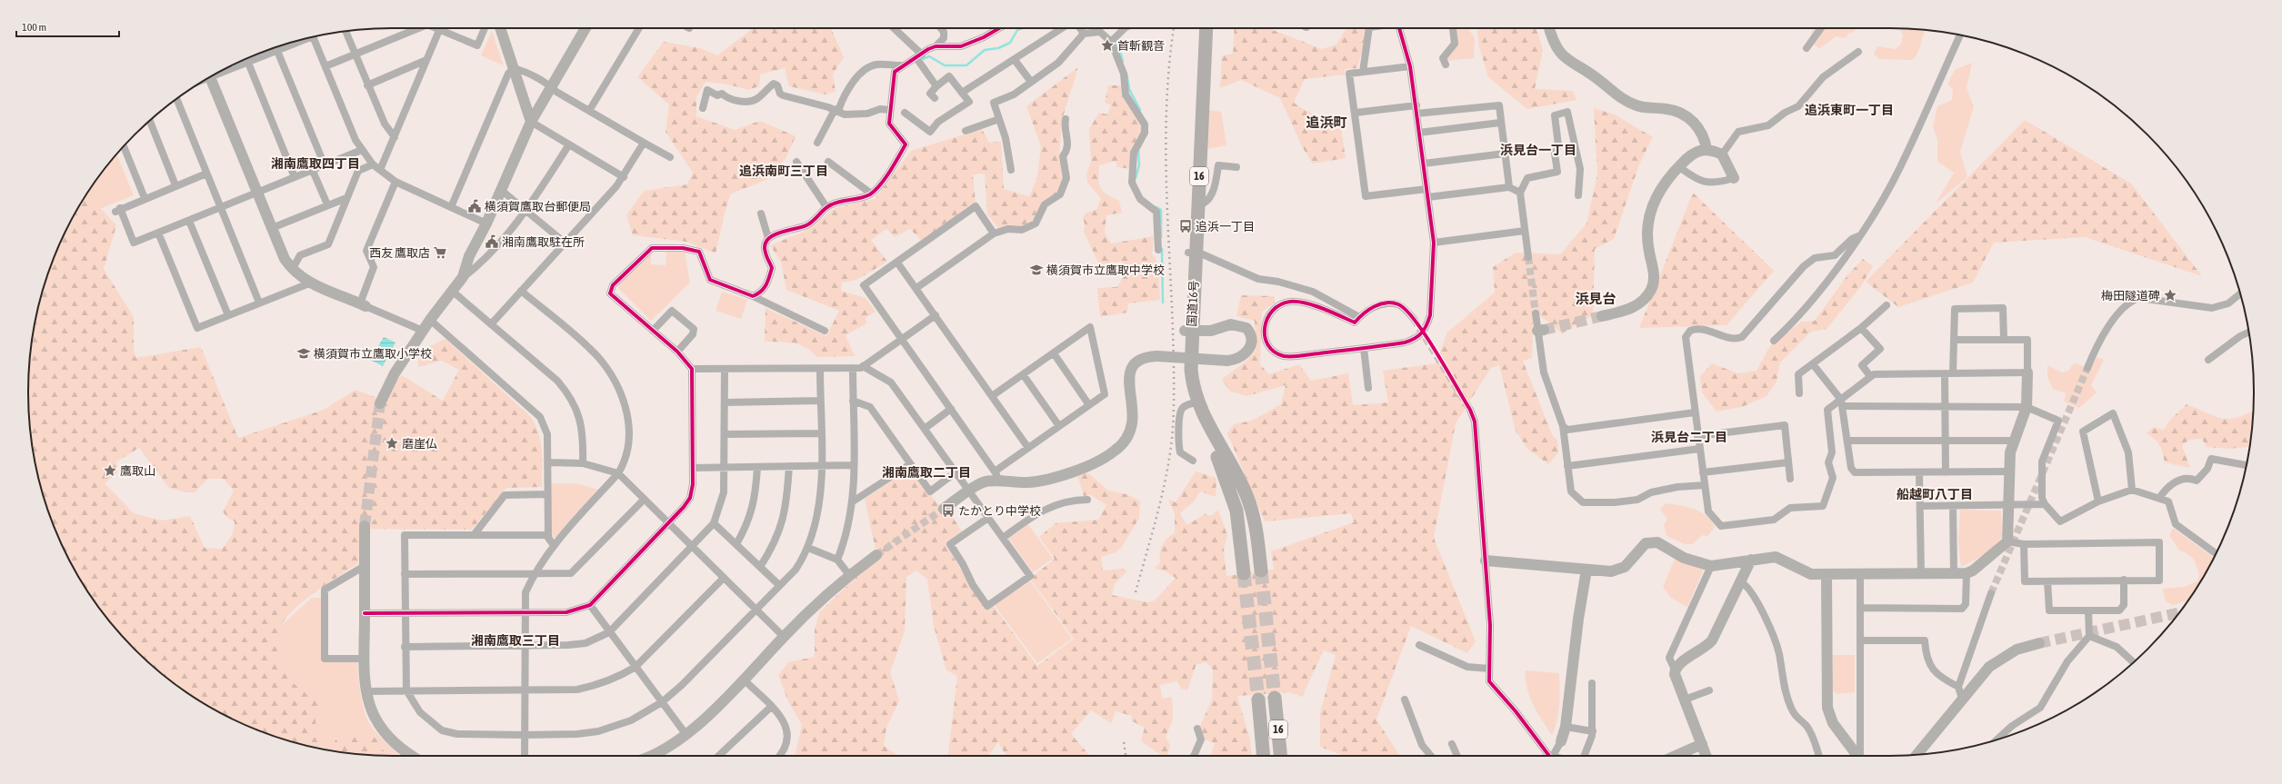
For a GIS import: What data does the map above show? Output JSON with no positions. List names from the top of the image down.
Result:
{
  "streets": {
    "highway": ["16", "国道16号"]
  },
  "districts": [
    "追浜東町一丁目",
    "追浜町",
    "浜見台一丁目",
    "湘南鷹取四丁目",
    "追浜南町三丁目",
    "浜見台",
    "浜見台二丁目",
    "湘南鷹取二丁目",
    "船越町八丁目",
    "湘南鷹取三丁目"
  ],
  "places": {
    "place": [
      "首斬観音",
      "梅田隧道碑",
      "磨崖仏",
      "鷹取山"
    ],
    "public building": ["横須賀鷹取台郵便局", "湘南鷹取駐在所"],
    "bus stop": ["追浜一丁目", "たかとり中学校"],
    "supermarket": ["西友 鷹取店"],
    "school or university": ["横須賀市立鷹取中学校", "横須賀市立鷹取小学校"]
  },
  "scale_bar": "100 m"
}
